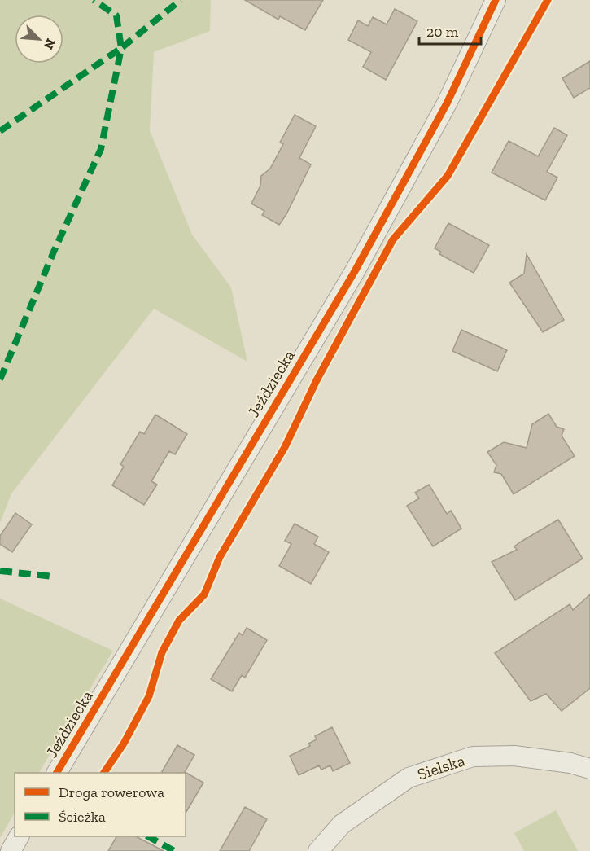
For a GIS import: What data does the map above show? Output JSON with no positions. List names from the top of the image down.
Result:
{
  "streets": {
    "street": ["Jeździecka", "Sielska"]
  },
  "legend": ["Droga rowerowa", "Ścieżka"],
  "scale_bar": "20 m",
  "north": "bottom right"
}
